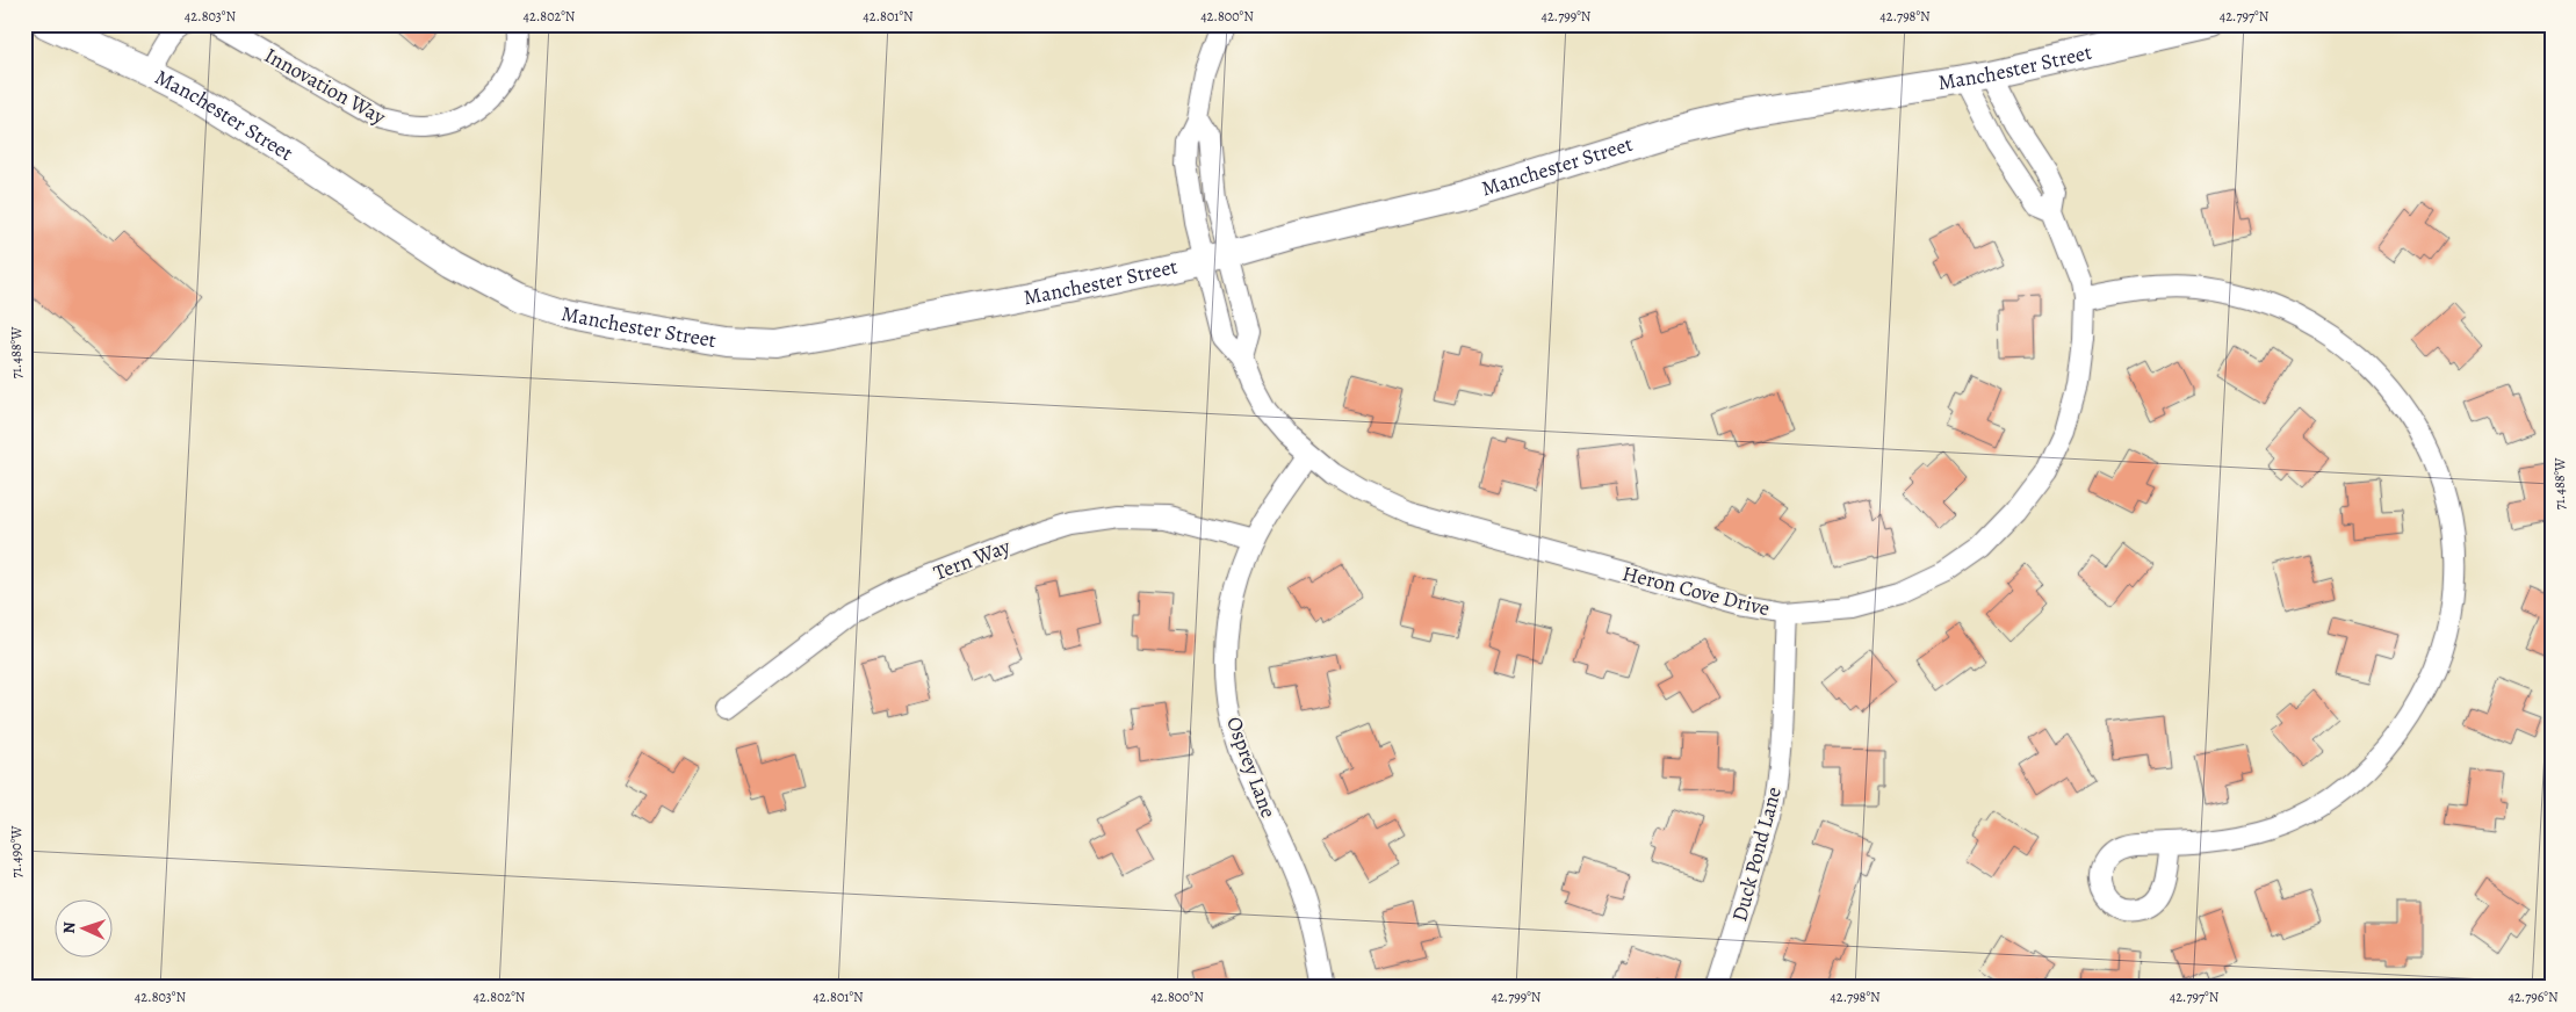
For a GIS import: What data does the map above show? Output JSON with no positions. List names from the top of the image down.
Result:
{
  "streets": {
    "street": [
      "Manchester Street",
      "Innovation Way",
      "Tern Way",
      "Heron Cove Drive",
      "Osprey Lane",
      "Duck Pond Lane"
    ]
  },
  "crossings": [
    ["Manchester Street", "Heron Cove Drive"],
    ["Tern Way", "Osprey Lane"],
    ["Heron Cove Drive", "Osprey Lane"],
    ["Heron Cove Drive", "Duck Pond Lane"]
  ],
  "north": "left",
  "coordinates": [
    "42.803°N",
    "42.802°N",
    "42.801°N",
    "42.800°N",
    "42.799°N",
    "42.798°N",
    "42.797°N",
    "71.488°W",
    "71.490°W",
    "42.796°N"
  ]
}
